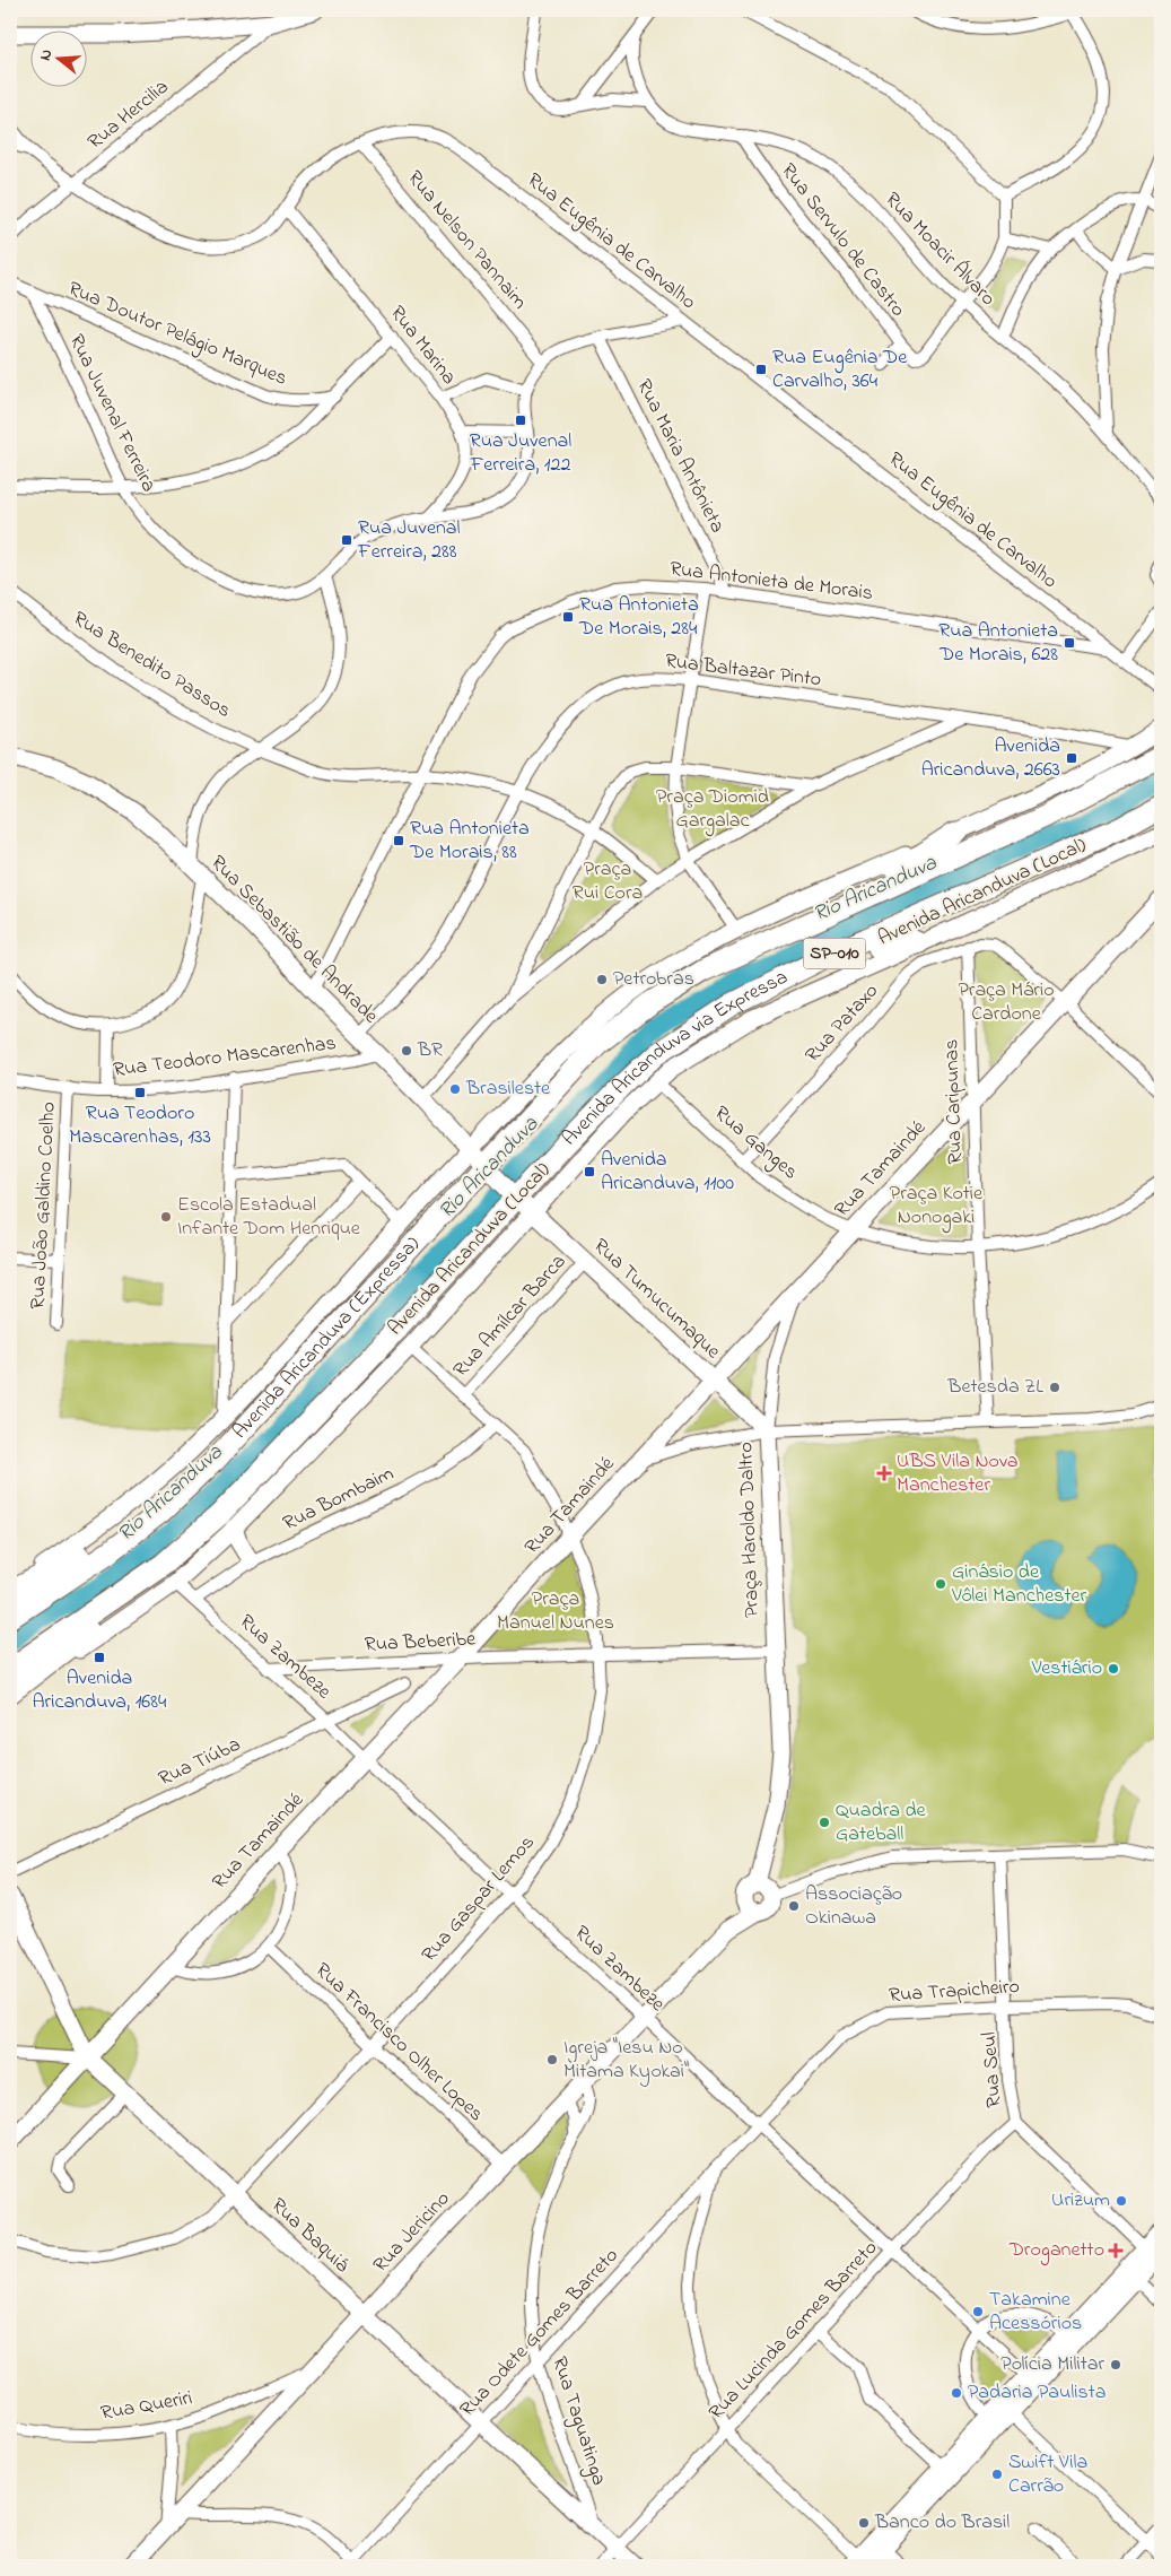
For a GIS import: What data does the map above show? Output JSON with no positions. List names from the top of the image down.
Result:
{
  "streets": {
    "highway": ["SP-010", "Avenida Aricanduva via Expressa", "Avenida Aricanduva (Expressa)"],
    "street": [
      "Rua Hercilia",
      "Rua Nelson Pannaim",
      "Rua Servulo de Castro",
      "Rua Eugênia de Carvalho",
      "Rua Moacir Álvaro",
      "Rua Doutor Pelágio Marques",
      "Rua Marina",
      "Rua Juvenal Ferreira",
      "Rua Maria Antônieta",
      "Rua Antonieta de Morais",
      "Rua Benedito Passos",
      "Rua Baltazar Pinto",
      "Avenida Aricanduva (Local)",
      "Rua Sebastião de Andrade",
      "Rua Pataxo",
      "Rua Teodoro Mascarenhas",
      "Rua Caripunas",
      "Rua Ganges",
      "Rua Tamaindé",
      "Rua João Galdino Coelho",
      "Rua Tumucumaque",
      "Rua Amílcar Barca",
      "Rua Bombaim",
      "Praça Haroldo Daltro",
      "Rua Beberibe",
      "Rua Zambeze",
      "Rua Tiúba",
      "Rua Gaspar Lemos",
      "Rua Trapicheiro",
      "Rua Francisco Olher Lopes",
      "Rua Seul",
      "Rua Jericino",
      "Rua Baquiá",
      "Rua Lucinda Gomes Barreto",
      "Rua Odete Gomes Barreto",
      "Rua Queriri",
      "Rua Taguatinga"
    ]
  },
  "crossings": [
    ["Rua Hercilia", "Rua Eugênia de Carvalho"],
    ["Rua Nelson Pannaim", "Rua Eugênia de Carvalho"],
    ["Rua Servulo de Castro", "Rua Moacir Álvaro"],
    ["Rua Eugênia de Carvalho", "Rua Marina"],
    ["Rua Eugênia de Carvalho", "Rua Antonieta de Morais"],
    ["Rua Doutor Pelágio Marques", "Rua Juvenal Ferreira"],
    ["Rua Marina", "Rua Juvenal Ferreira"],
    ["Rua Maria Antônieta", "Rua Antonieta de Morais"],
    ["Rua Antonieta de Morais", "Rua Benedito Passos"],
    ["Rua Antonieta de Morais", "Rua Sebastião de Andrade"],
    ["Rua Benedito Passos", "Rua Baltazar Pinto"],
    ["Rua Baltazar Pinto", "Rua Sebastião de Andrade"],
    ["Avenida Aricanduva (Local)", "Rua Ganges"],
    ["Avenida Aricanduva (Local)", "Rua Tumucumaque"],
    ["Avenida Aricanduva (Local)", "Rua Zambeze"],
    ["Avenida Aricanduva (Local)", "Rua Gaspar Lemos"],
    ["Rua Sebastião de Andrade", "Rua Teodoro Mascarenhas"],
    ["Rua Sebastião de Andrade", "Avenida Aricanduva via Expressa"],
    ["Rua Sebastião de Andrade", "Rua Tumucumaque"],
    ["Rua Sebastião de Andrade", "Avenida Aricanduva (Expressa)"],
    ["Rua Pataxo", "Rua Caripunas"],
    ["Rua Pataxo", "Rua Ganges"],
    ["Rua Pataxo", "Rua Tamaindé"],
    ["Rua Teodoro Mascarenhas", "Rua João Galdino Coelho"],
    ["Avenida Aricanduva via Expressa", "Rua Tumucumaque"],
    ["Avenida Aricanduva via Expressa", "Avenida Aricanduva (Expressa)"],
    ["Rua Caripunas", "Rua Ganges"],
    ["Rua Caripunas", "Rua Tamaindé"],
    ["Rua Caripunas", "Praça Haroldo Daltro"],
    ["Rua Ganges", "Rua Tamaindé"],
    ["Rua Tamaindé", "Rua Tumucumaque"],
    ["Rua Tamaindé", "Rua Beberibe"],
    ["Rua Tamaindé", "Rua Zambeze"],
    ["Rua Tamaindé", "Rua Gaspar Lemos"],
    ["Rua Tamaindé", "Rua Baquiá"],
    ["Rua Tumucumaque", "Rua Amílcar Barca"],
    ["Rua Tumucumaque", "Avenida Aricanduva (Expressa)"],
    ["Rua Tumucumaque", "Praça Haroldo Daltro"],
    ["Rua Amílcar Barca", "Rua Gaspar Lemos"],
    ["Rua Bombaim", "Rua Zambeze"],
    ["Rua Bombaim", "Rua Gaspar Lemos"],
    ["Praça Haroldo Daltro", "Rua Beberibe"],
    ["Praça Haroldo Daltro", "Rua Jericino"],
    ["Rua Beberibe", "Rua Zambeze"],
    ["Rua Beberibe", "Rua Gaspar Lemos"],
    ["Rua Zambeze", "Rua Tiúba"],
    ["Rua Zambeze", "Rua Gaspar Lemos"],
    ["Rua Zambeze", "Rua Trapicheiro"],
    ["Rua Zambeze", "Rua Jericino"],
    ["Rua Zambeze", "Rua Lucinda Gomes Barreto"],
    ["Rua Zambeze", "Rua Odete Gomes Barreto"],
    ["Rua Gaspar Lemos", "Rua Francisco Olher Lopes"],
    ["Rua Gaspar Lemos", "Rua Baquiá"],
    ["Rua Trapicheiro", "Rua Seul"],
    ["Rua Trapicheiro", "Rua Odete Gomes Barreto"],
    ["Rua Francisco Olher Lopes", "Rua Jericino"],
    ["Rua Seul", "Rua Lucinda Gomes Barreto"],
    ["Rua Jericino", "Rua Baquiá"],
    ["Rua Jericino", "Rua Queriri"],
    ["Rua Jericino", "Rua Taguatinga"],
    ["Rua Baquiá", "Rua Lucinda Gomes Barreto"],
    ["Rua Baquiá", "Rua Odete Gomes Barreto"],
    ["Rua Baquiá", "Rua Taguatinga"],
    ["Rua Odete Gomes Barreto", "Rua Taguatinga"]
  ],
  "water": ["Rio Aricanduva"],
  "parks": [
    "Praça Diomid Gargalac",
    "Praça Rui Cora",
    "Praça Mário Cardone",
    "Praça Kotie Nonogaki",
    "Praça Manuel Nunes"
  ],
  "places": {
    "transit": [
      "Rua Eugênia De Carvalho, 364",
      "Rua Juvenal Ferreira, 122",
      "Rua Juvenal Ferreira, 288",
      "Rua Antonieta De Morais, 284",
      "Rua Antonieta De Morais, 628",
      "Avenida Aricanduva, 2663",
      "Rua Antonieta De Morais, 88",
      "Rua Teodoro Mascarenhas, 133",
      "Avenida Aricanduva, 1100",
      "Avenida Aricanduva, 1684"
    ],
    "other": [
      "Petrobras",
      "BR",
      "Brasileste",
      "Escola Estadual Infante Dom Henrique",
      "Betesda ZL",
      "Ginásio de Vôlei Manchester",
      "Vestiário",
      "Quadra de Gateball",
      "Associação Okinawa",
      "Igreja \"Iesu No Mitama Kyokai\"",
      "Urizum",
      "Takamine Acessórios",
      "Polícia Militar",
      "Padaria Paulista",
      "Swift Vila Carrão",
      "Banco do Brasil"
    ],
    "health": ["UBS Vila Nova Manchester", "Droganetto"]
  },
  "north": "left"
}
